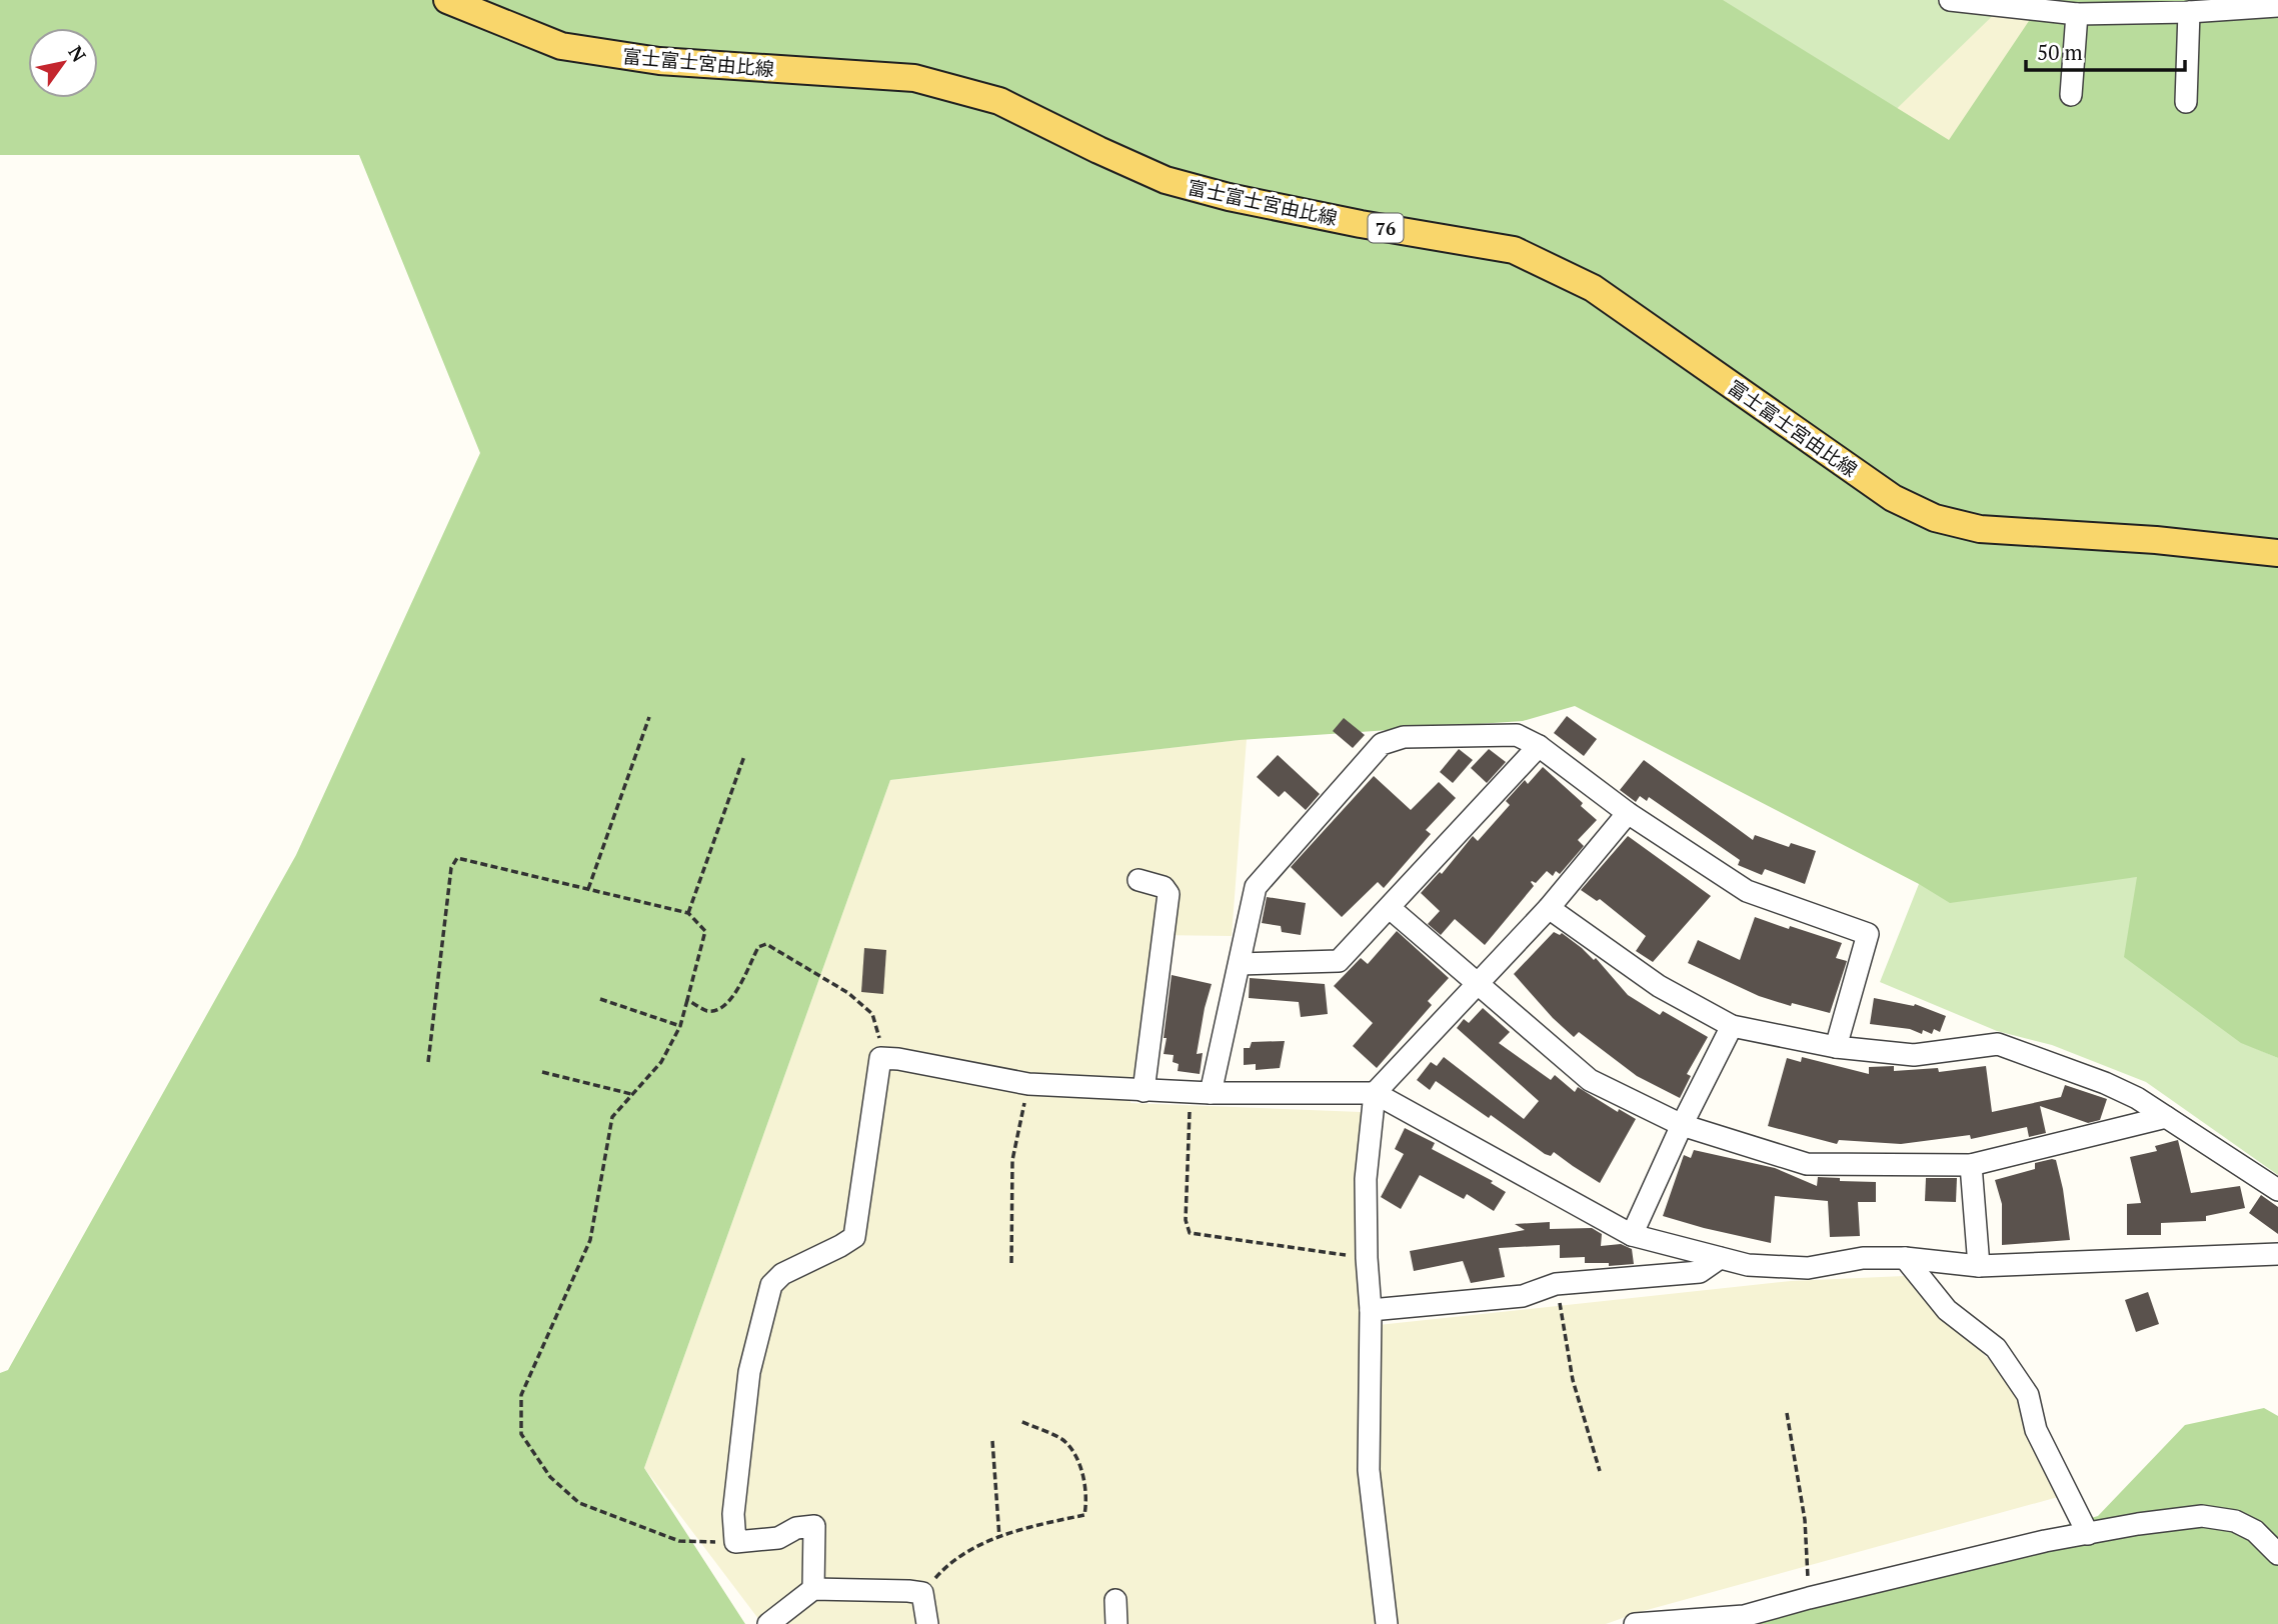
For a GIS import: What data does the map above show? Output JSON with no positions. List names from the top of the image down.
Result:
{
  "streets": {
    "main road": ["富士富士宮由比線", "76"]
  },
  "scale_bar": "50 m",
  "north": "top right"
}
